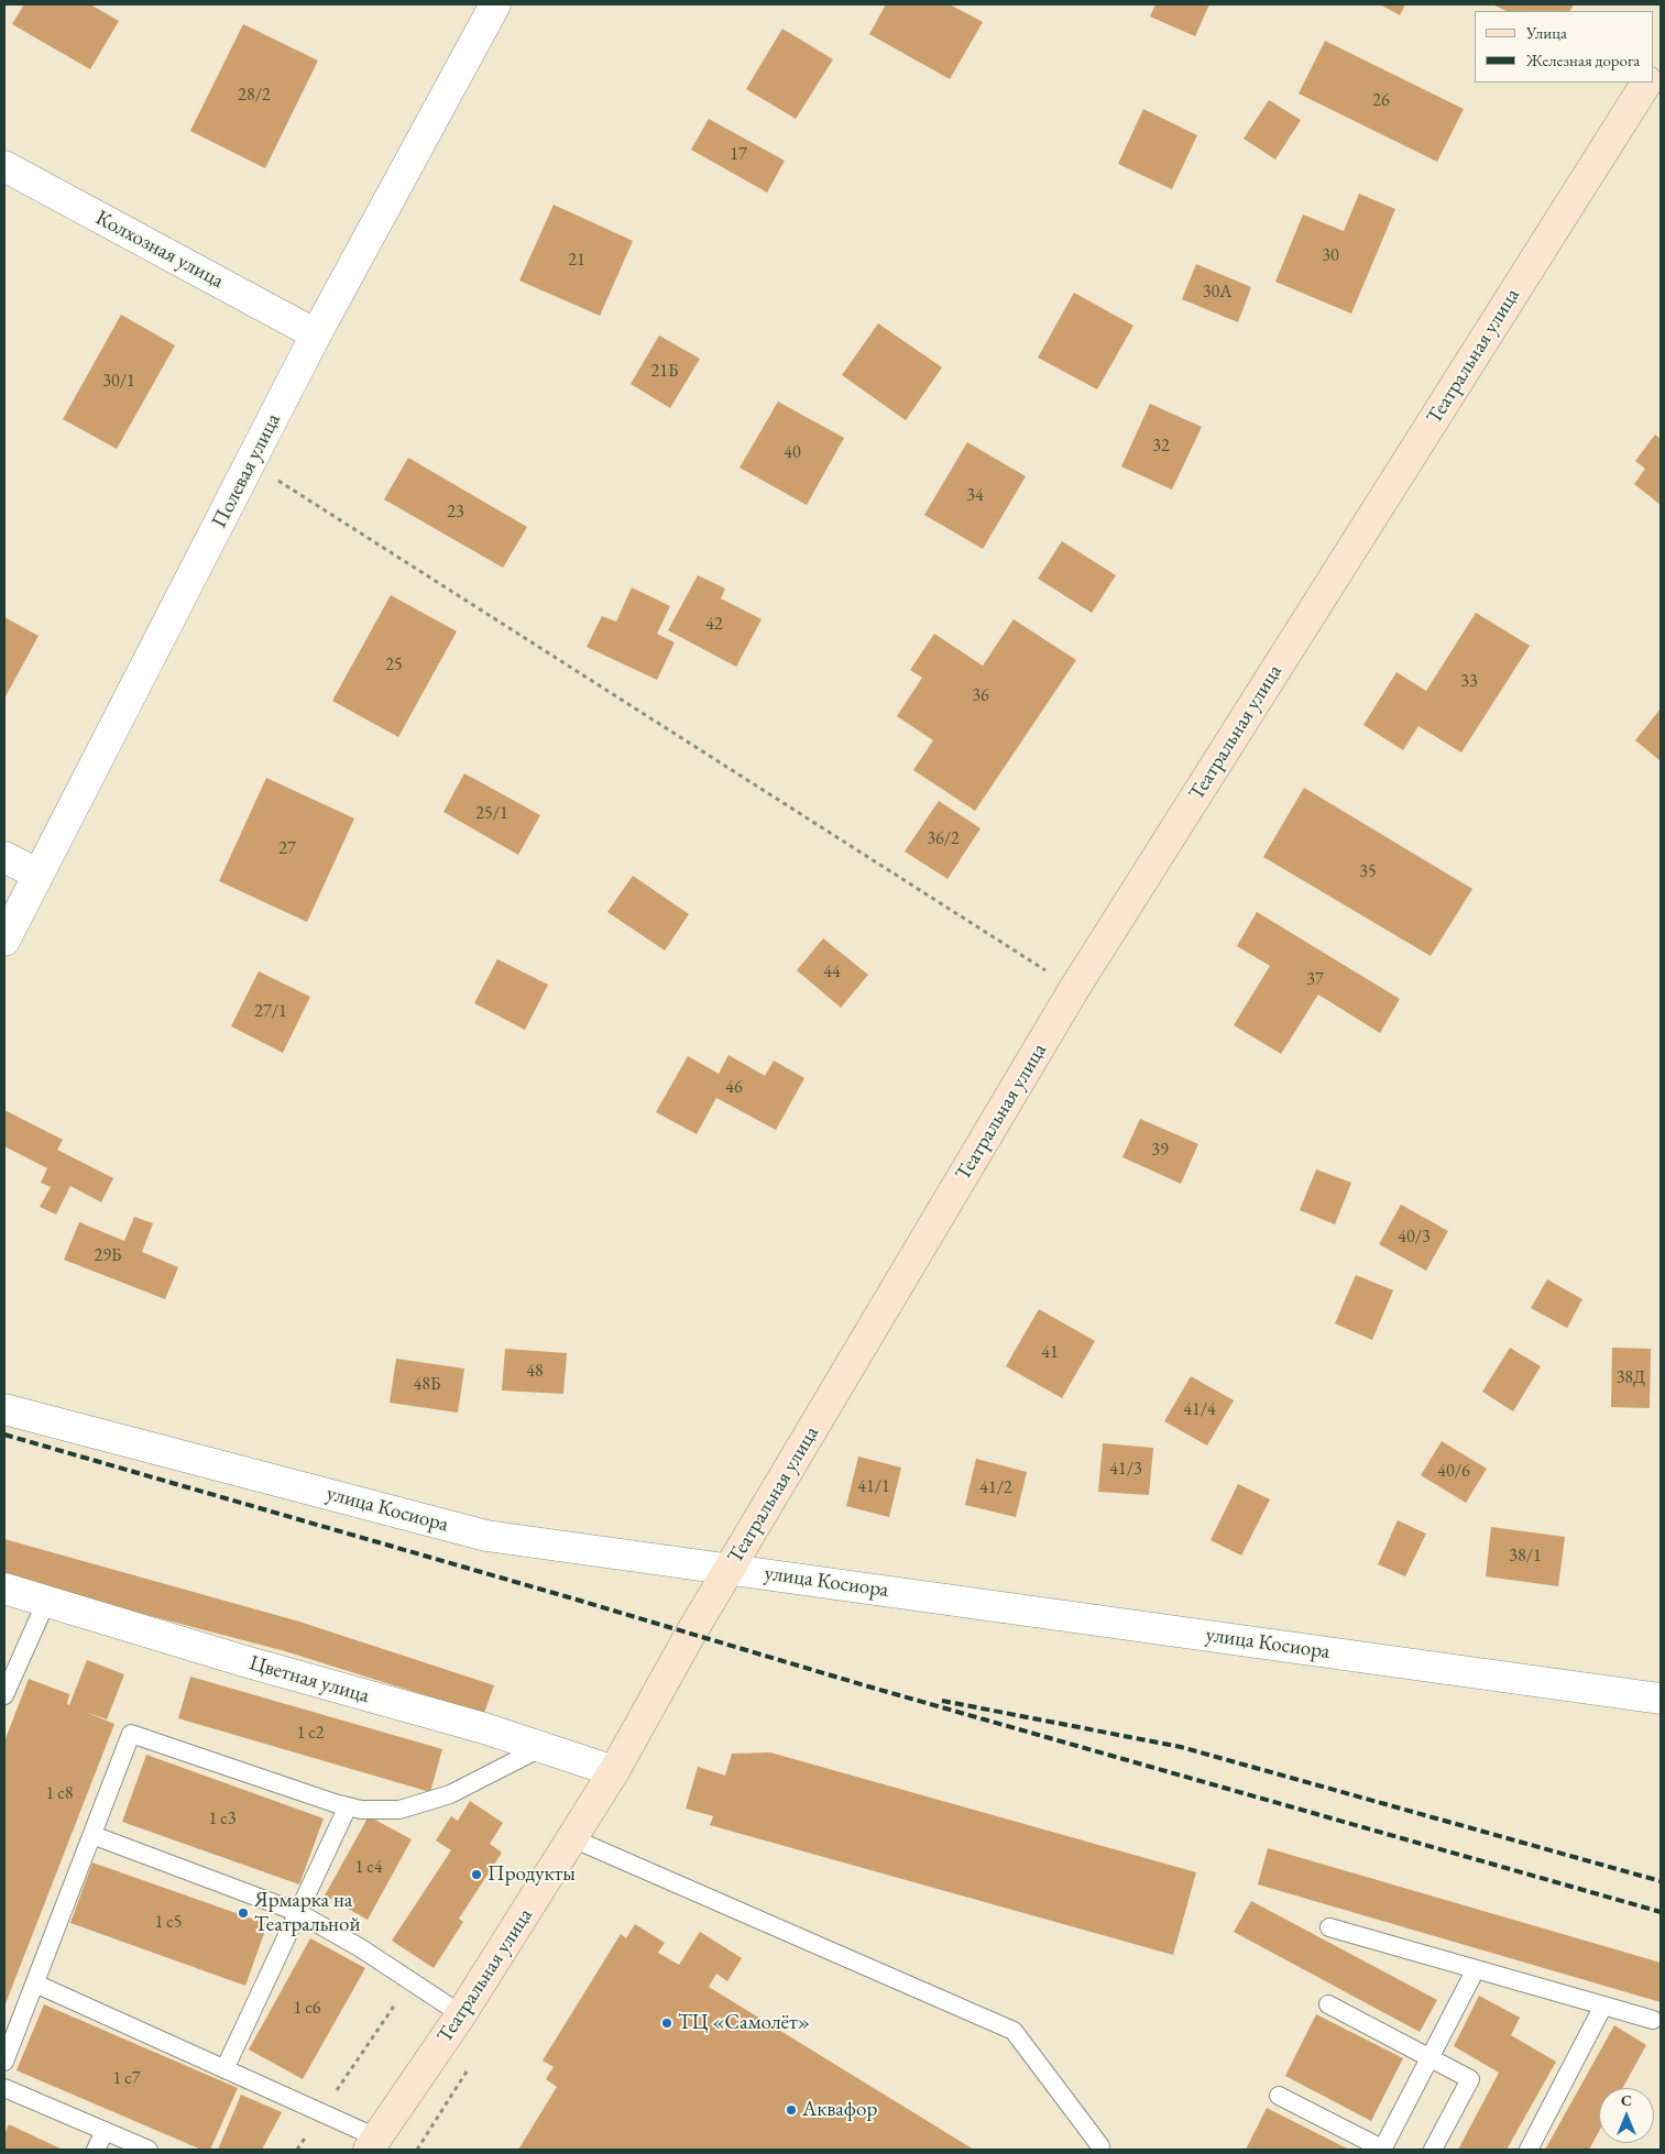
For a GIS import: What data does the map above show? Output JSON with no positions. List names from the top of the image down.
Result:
{
  "streets": {
    "street": [
      "Колхозная улица",
      "Театральная улица",
      "Полевая улица",
      "улица Косиора",
      "Цветная улица"
    ]
  },
  "crossings": [
    ["Колхозная улица", "Полевая улица"],
    ["Театральная улица", "улица Косиора"],
    ["Театральная улица", "Цветная улица"]
  ],
  "places": [
    "Продукты",
    "Ярмарка на Театральной",
    "ТЦ «Самолёт»",
    "Аквафор"
  ],
  "house_numbers": [
    "28/2",
    "26",
    "17",
    "30",
    "21",
    "30А",
    "21Б",
    "30/1",
    "32",
    "40",
    "34",
    "23",
    "42",
    "25",
    "33",
    "36",
    "25/1",
    "36/2",
    "27",
    "35",
    "44",
    "37",
    "27/1",
    "46",
    "39",
    "40/3",
    "29Б",
    "41",
    "48",
    "38Д",
    "48Б",
    "41/4",
    "41/3",
    "40/6",
    "41/1",
    "41/2",
    "38/1",
    "1 с2",
    "1 с8",
    "1 с3",
    "1 с4",
    "1 с5",
    "1 с6",
    "1 с7"
  ],
  "legend": ["Улица", "Железная дорога"],
  "north": "top"
}
